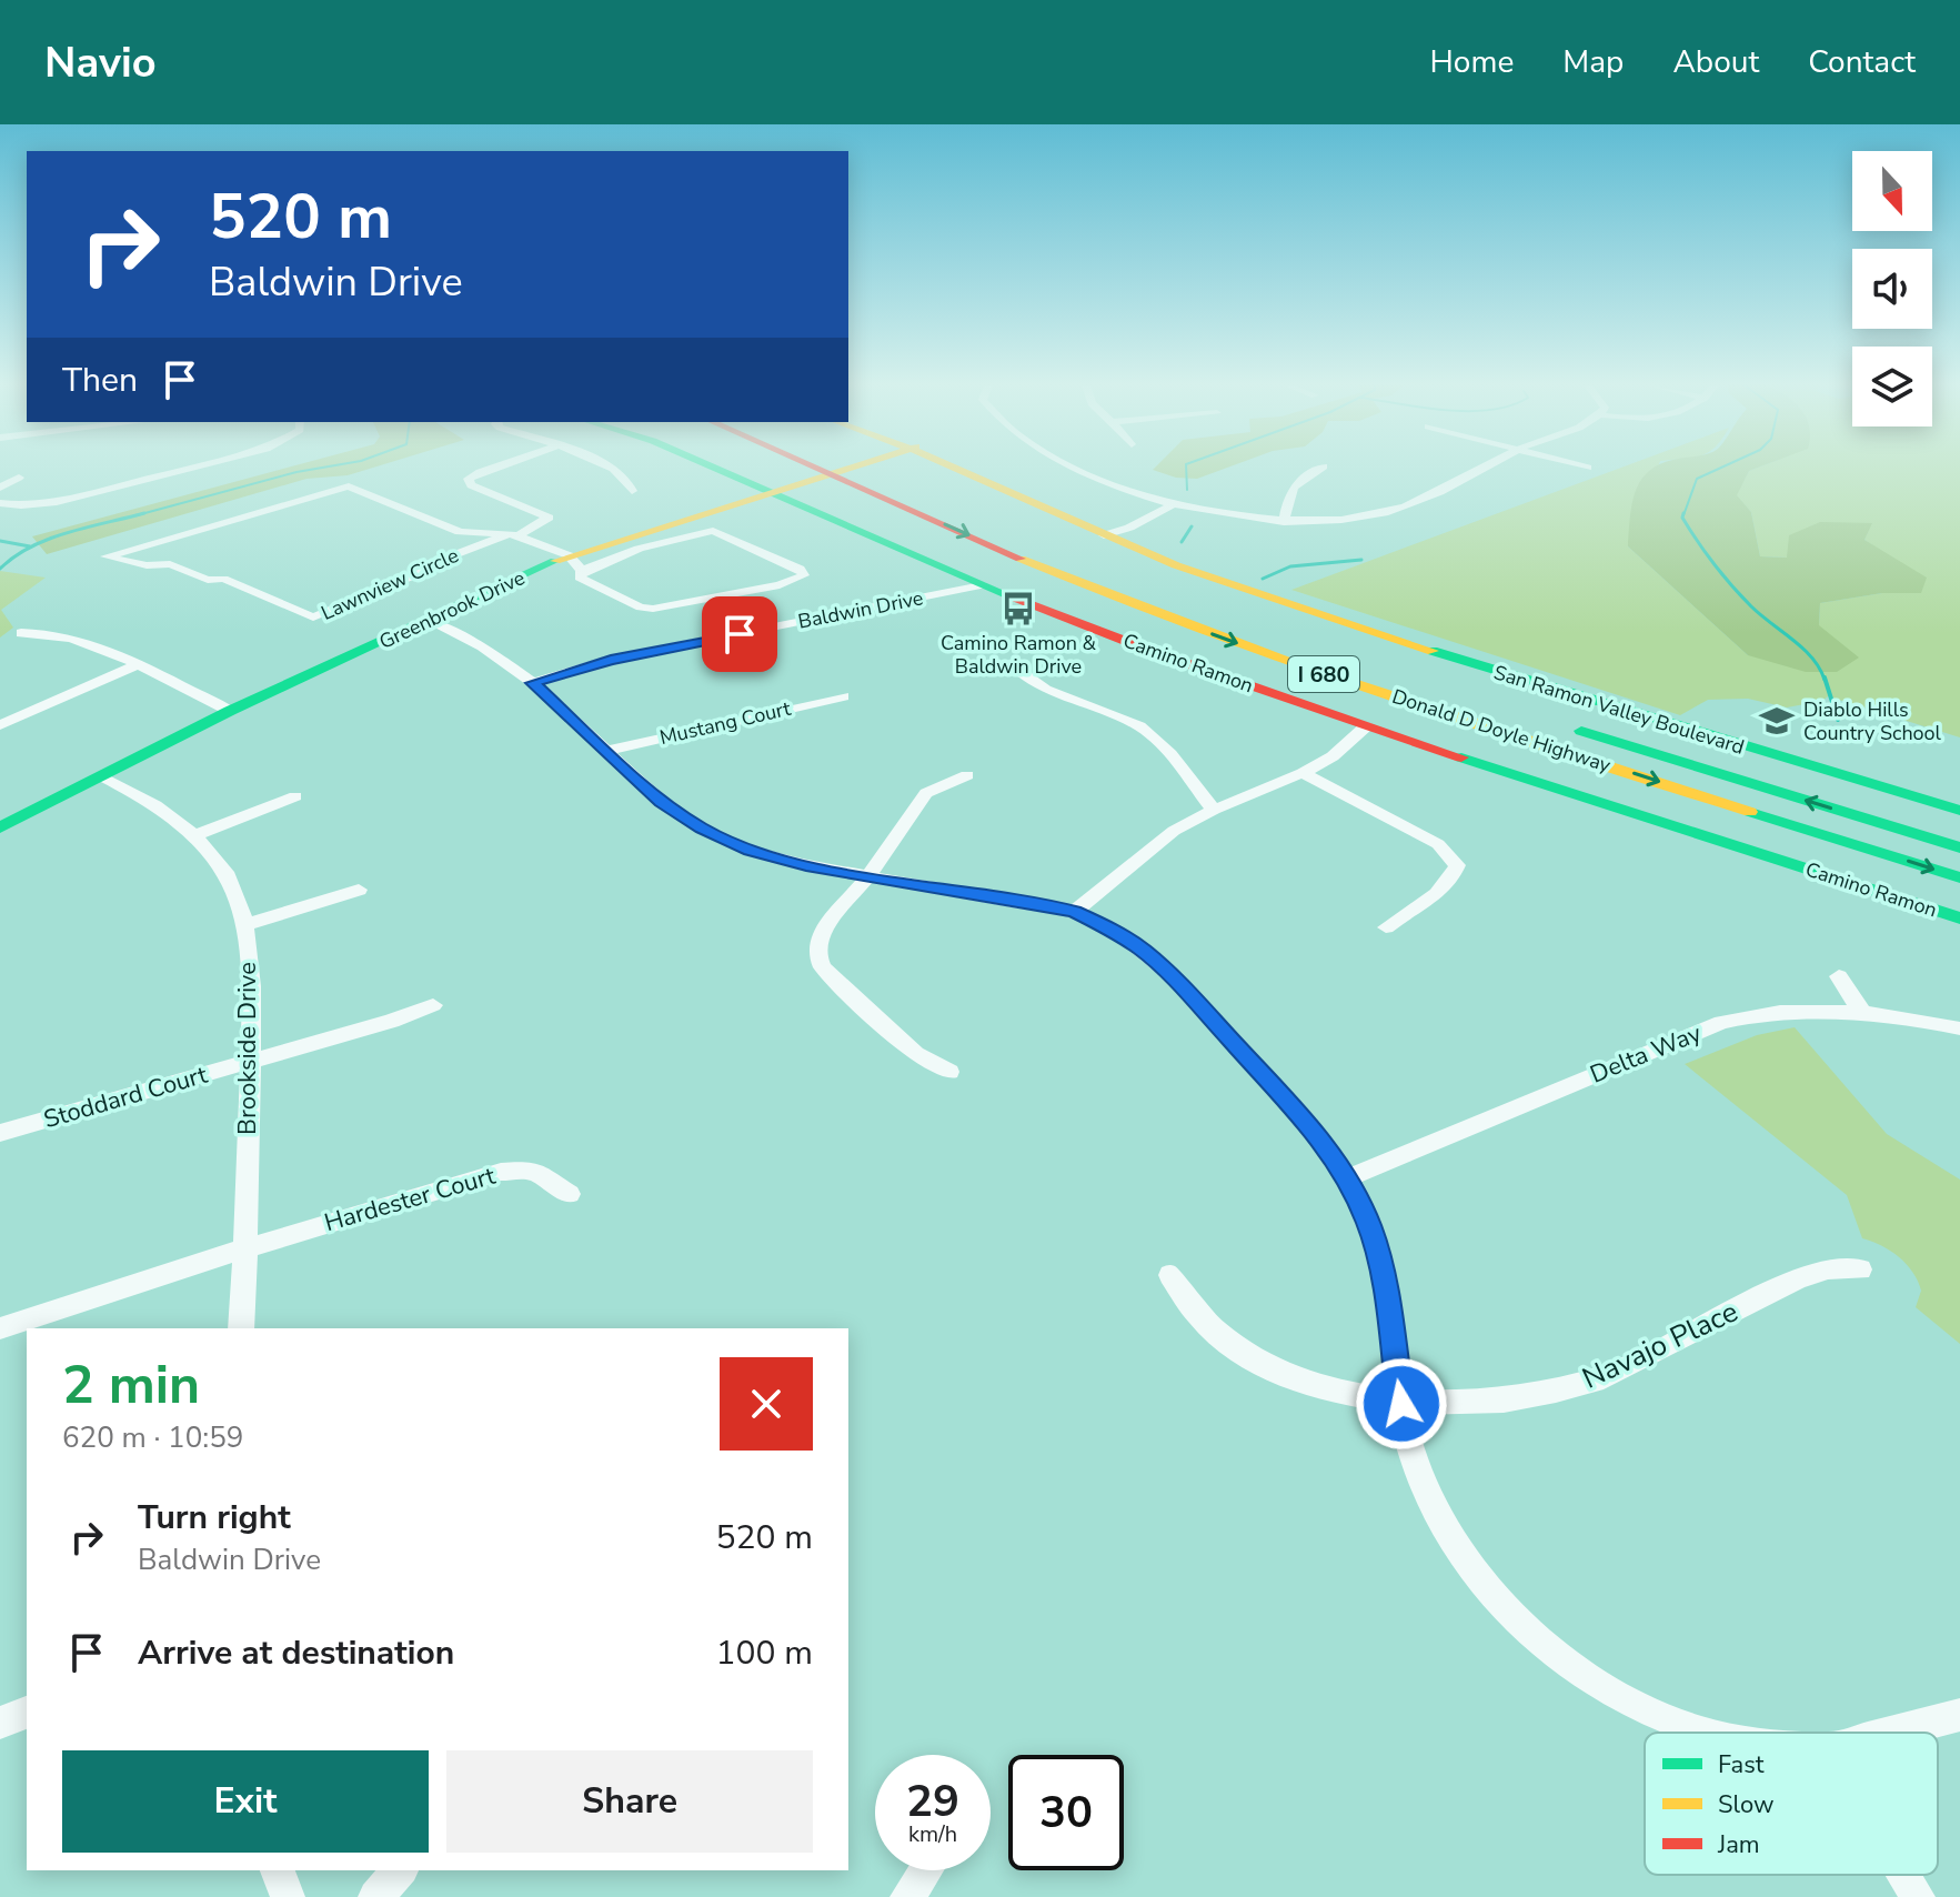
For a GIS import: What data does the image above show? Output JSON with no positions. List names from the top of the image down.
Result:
{
  "streets": {
    "main road": [
      "Greenbrook Drive",
      "Camino Ramon",
      "I 680",
      "San Ramon Valley Boulevard",
      "Donald D Doyle Highway"
    ],
    "street": [
      "Lawnview Circle",
      "Baldwin Drive",
      "Mustang Court",
      "Brookside Drive",
      "Delta Way",
      "Stoddard Court",
      "Hardester Court",
      "Navajo Place"
    ]
  },
  "crossings": [
    ["Greenbrook Drive", "Camino Ramon"],
    ["Greenbrook Drive", "Brookside Drive"],
    ["Baldwin Drive", "Camino Ramon"],
    ["Brookside Drive", "Stoddard Court"],
    ["Brookside Drive", "Hardester Court"]
  ],
  "places": {
    "bus stop": ["Camino Ramon & Baldwin Drive"],
    "school or university": ["Diablo Hills Country School"]
  },
  "legend": ["Fast", "Slow", "Jam"],
  "north": "bottom",
  "page": {
    "header": "Navio",
    "nav": [
      "Home",
      "Map",
      "About",
      "Contact"
    ],
    "turn": ["520 m", "Baldwin Drive"],
    "then": "Then",
    "heading": ["2 min", "620 m · 10:59"],
    "list": [
      {
        "name": "Turn right",
        "note": "Baldwin Drive",
        "value": "520 m"
      },
      {
        "name": "Arrive at destination",
        "value": "100 m"
      }
    ],
    "buttons": ["Exit", "Share"],
    "speed": "29 km/h",
    "limit": "30"
  }
}
